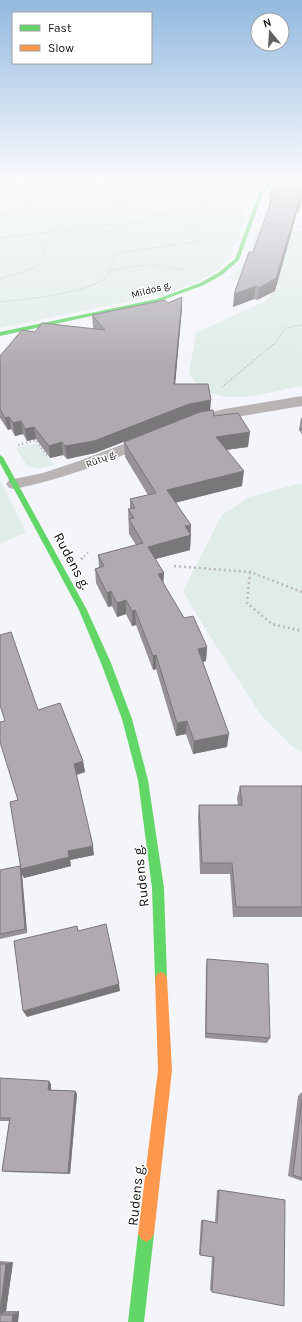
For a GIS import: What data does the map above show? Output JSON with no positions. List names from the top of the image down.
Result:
{
  "streets": {
    "street": ["Mildos g.", "Rūtų g.", "Rudens g."]
  },
  "crossings": [
    ["Rūtų g.", "Rudens g."]
  ],
  "legend": ["Fast", "Slow"],
  "north": "top"
}
